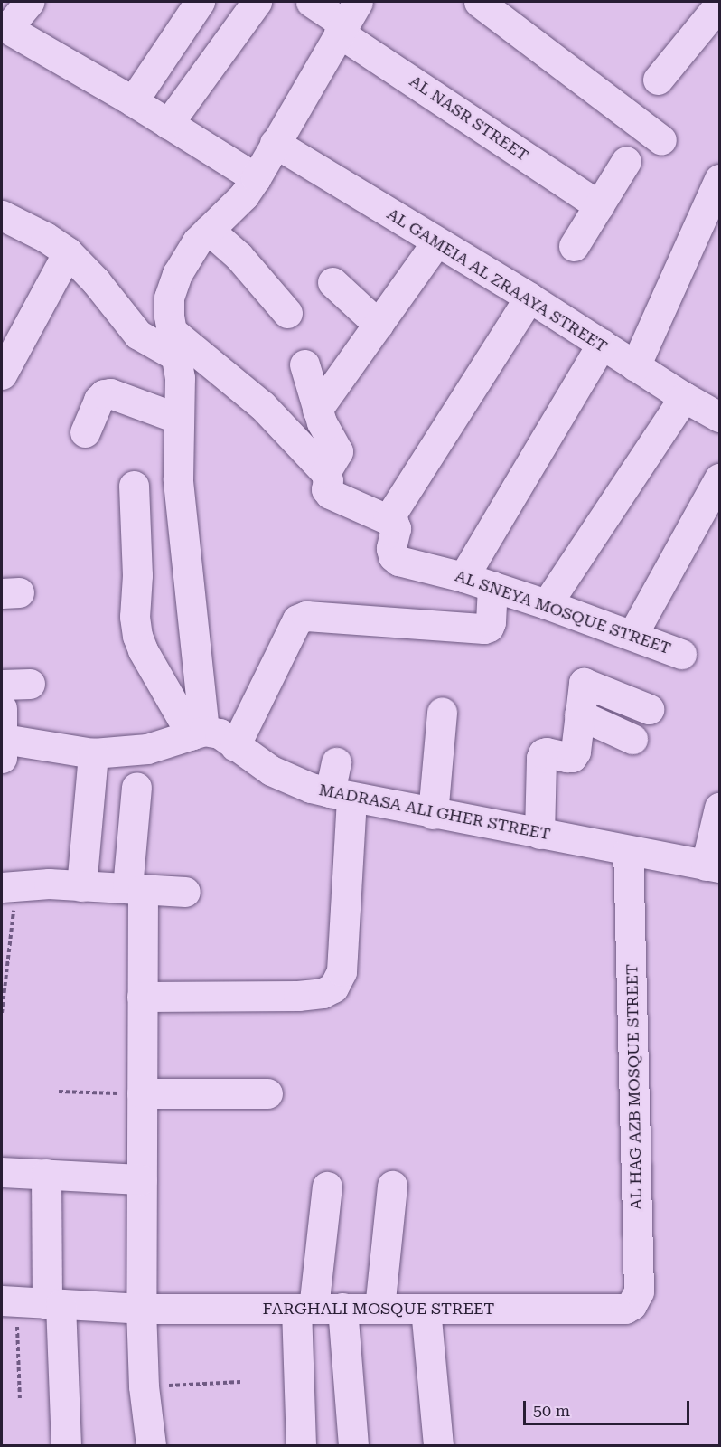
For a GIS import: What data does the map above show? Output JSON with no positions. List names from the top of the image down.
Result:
{
  "streets": {
    "street": [
      "AL NASR STREET",
      "AL GAMEIA AL ZRAAYA STREET",
      "AL SNEYA MOSQUE STREET",
      "MADRASA ALI GHER STREET",
      "AL HAG AZB MOSQUE STREET",
      "FARGHALI MOSQUE STREET"
    ]
  },
  "crossings": [
    ["MADRASA ALI GHER STREET", "AL HAG AZB MOSQUE STREET"],
    ["AL HAG AZB MOSQUE STREET", "FARGHALI MOSQUE STREET"]
  ],
  "scale_bar": "50 m"
}
